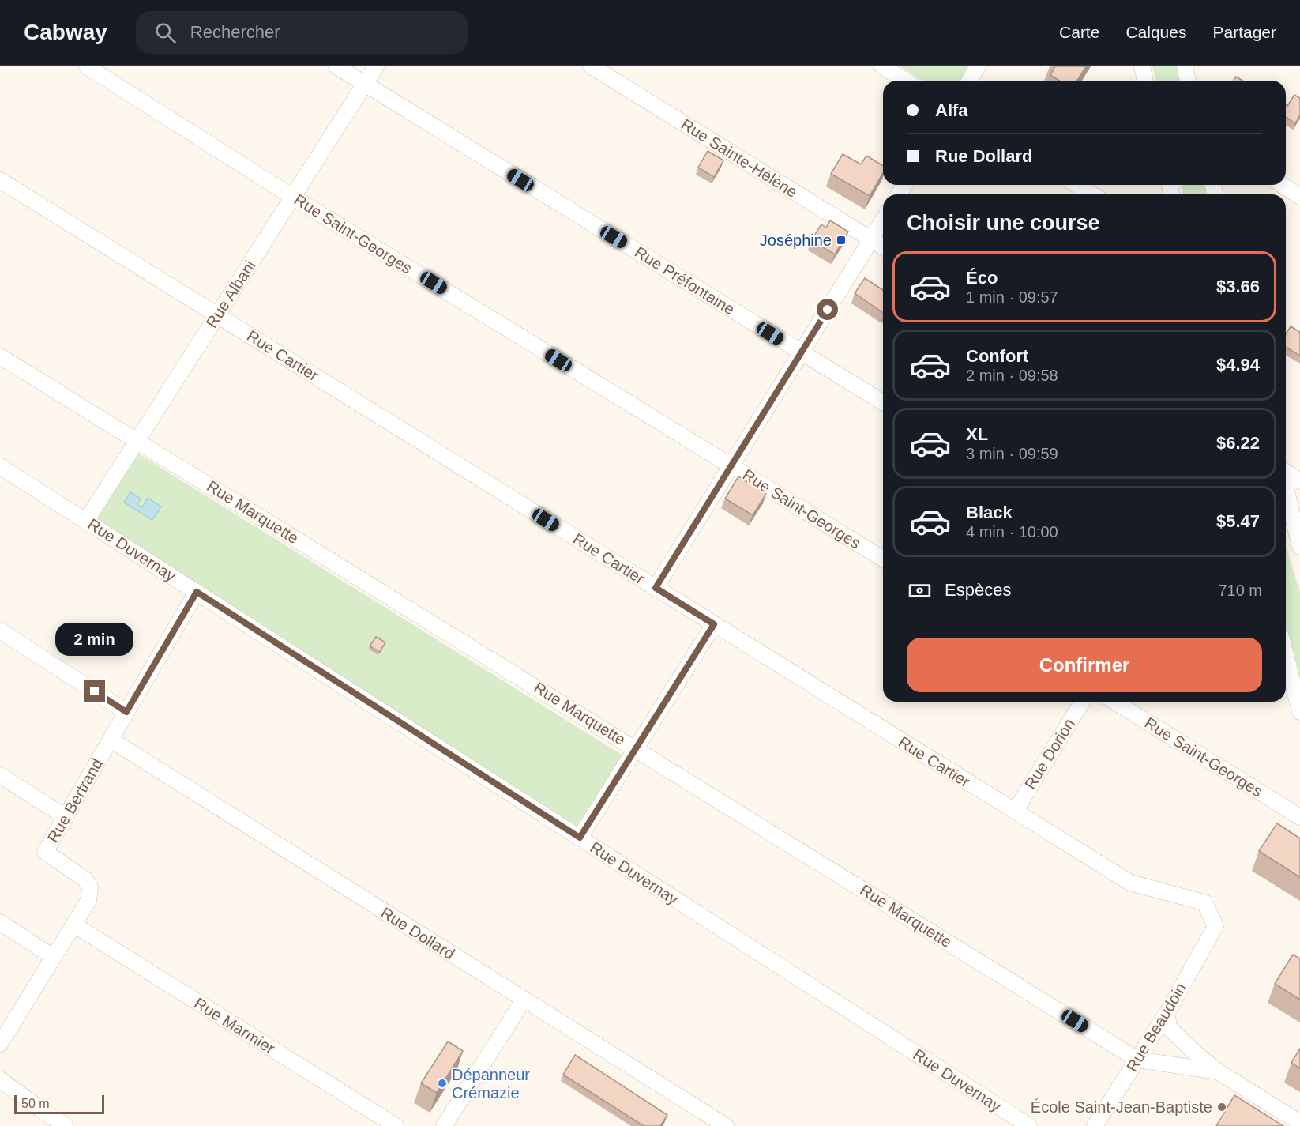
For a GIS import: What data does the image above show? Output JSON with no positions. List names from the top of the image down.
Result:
{
  "streets": {
    "street": [
      "Rue Sainte-Hélène",
      "Rue Saint-Georges",
      "Rue Préfontaine",
      "Rue Albani",
      "Rue Cartier",
      "Rue Marquette",
      "Rue Duvernay",
      "Rue Dorion",
      "Rue Bertrand",
      "Rue Dollard",
      "Rue Marmier",
      "Rue Beaudoin"
    ]
  },
  "crossings": [
    ["Rue Saint-Georges", "Rue Albani"],
    ["Rue Préfontaine", "Rue Albani"],
    ["Rue Albani", "Rue Cartier"],
    ["Rue Albani", "Rue Marquette"],
    ["Rue Albani", "Rue Duvernay"],
    ["Rue Cartier", "Rue Dorion"],
    ["Rue Cartier", "Rue Beaudoin"],
    ["Rue Marquette", "Rue Beaudoin"],
    ["Rue Duvernay", "Rue Bertrand"],
    ["Rue Bertrand", "Rue Dollard"],
    ["Rue Bertrand", "Rue Marmier"]
  ],
  "places": {
    "transit": ["Joséphine"],
    "other": ["Dépanneur Crémazie", "École Saint-Jean-Baptiste"]
  },
  "scale_bar": "50 m",
  "page": {
    "header": "Cabway",
    "search": "Rechercher",
    "nav": ["Carte", "Calques", "Partager"],
    "banner": ["Alfa", "Rue Dollard"],
    "heading": "Choisir une course",
    "list": [
      {
        "name": "Éco",
        "note": "1 min · 09:57",
        "value": "$3.66"
      },
      {
        "name": "Confort",
        "note": "2 min · 09:58",
        "value": "$4.94"
      },
      {
        "name": "XL",
        "note": "3 min · 09:59",
        "value": "$6.22"
      },
      {
        "name": "Black",
        "note": "4 min · 10:00",
        "value": "$5.47"
      }
    ],
    "pay": ["Espèces", "710 m"],
    "bubble": "2 min",
    "buttons": "Confirmer",
    "scale": "50 m"
  }
}
